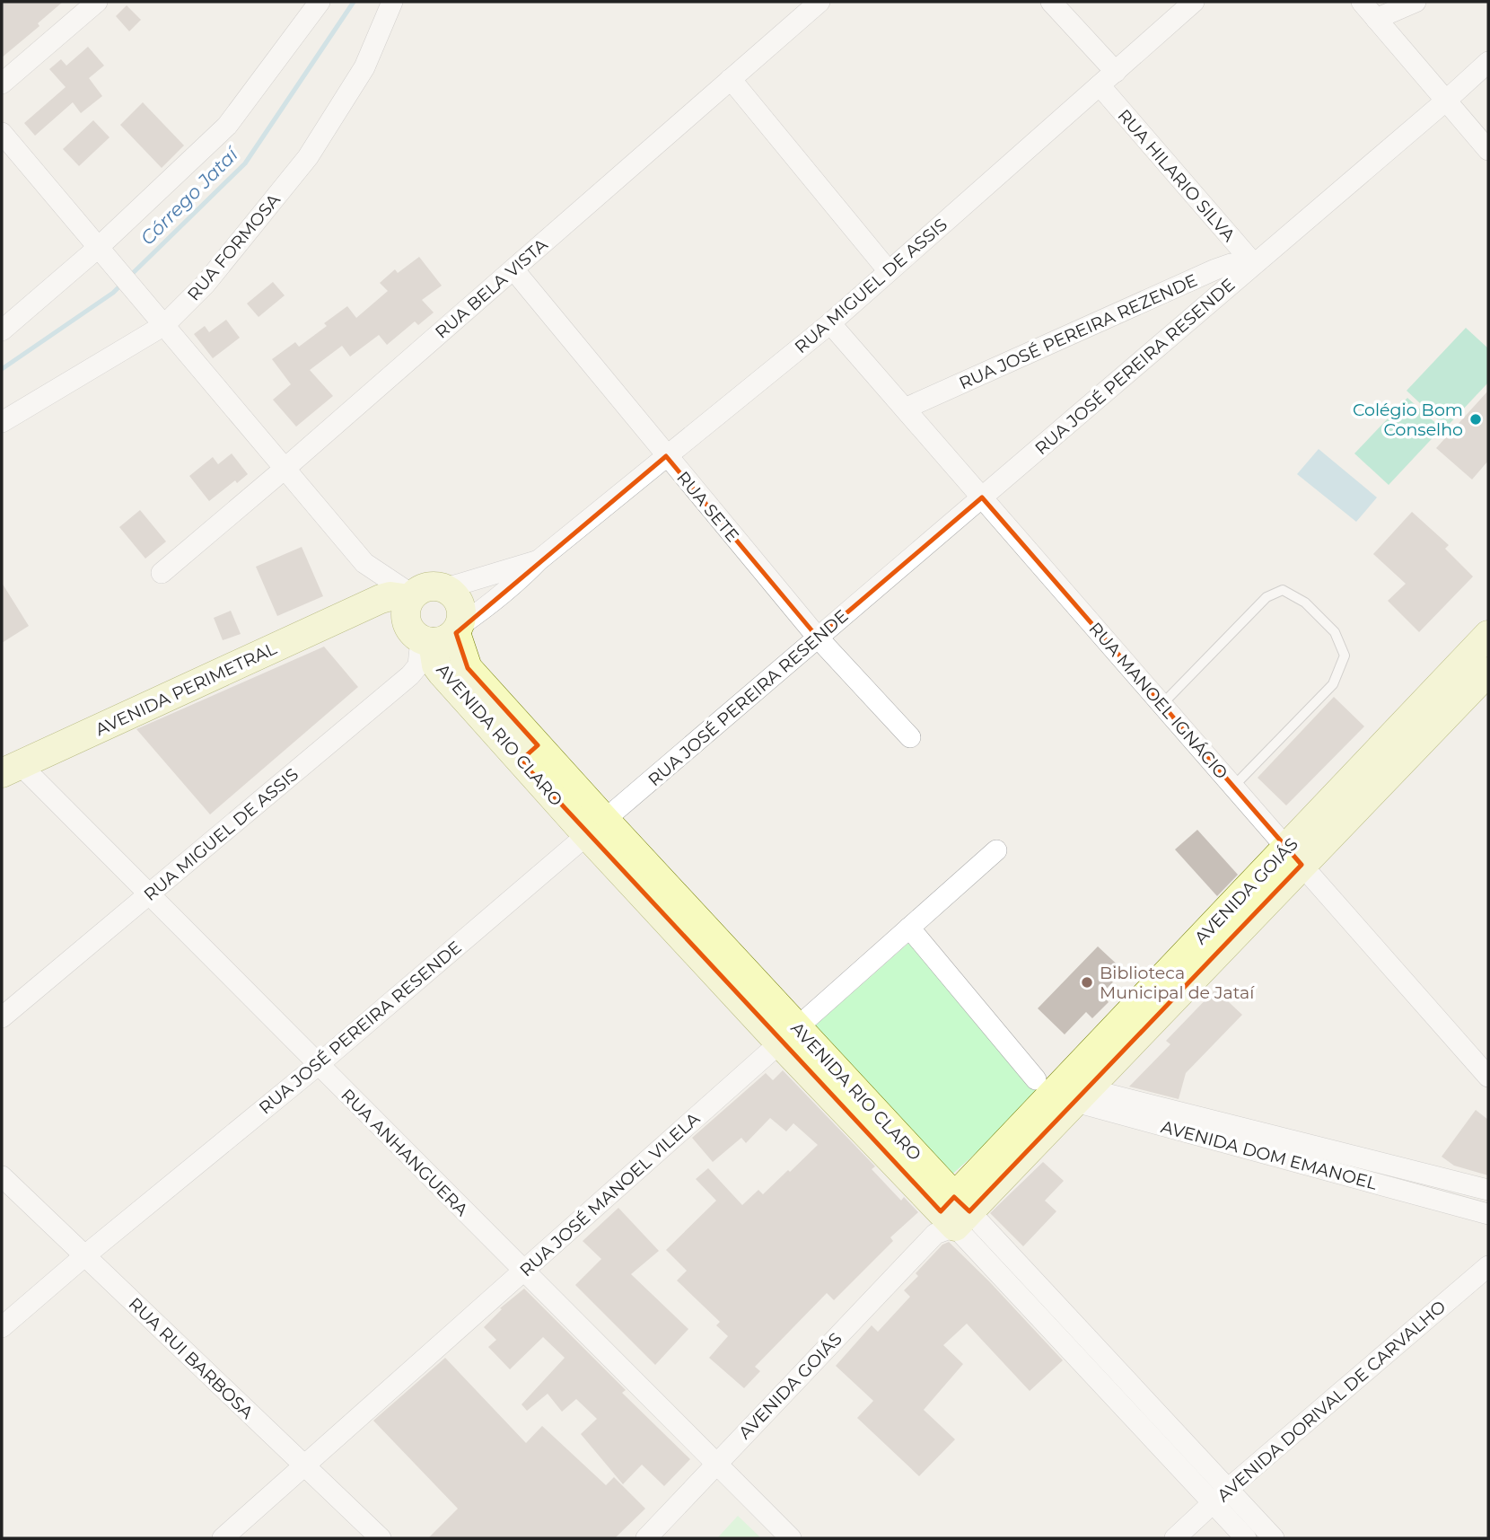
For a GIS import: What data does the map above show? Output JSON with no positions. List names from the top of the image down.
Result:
{
  "streets": {
    "main road": ["AVENIDA PERIMETRAL", "AVENIDA RIO CLARO", "AVENIDA GOIÁS"],
    "street": [
      "RUA HILARIO SILVA",
      "RUA FORMOSA",
      "RUA MIGUEL DE ASSIS",
      "RUA BELA VISTA",
      "RUA JOSÉ PEREIRA REZENDE",
      "RUA JOSÉ PEREIRA RESENDE",
      "RUA SETE",
      "RUA MANOEL IGNÁCIO",
      "RUA ANHANGUERA",
      "AVENIDA DOM EMANOEL",
      "RUA JOSÉ MANOEL VILELA",
      "RUA RUI BARBOSA",
      "AVENIDA DORIVAL DE CARVALHO"
    ]
  },
  "crossings": [
    ["RUA HILARIO SILVA", "RUA MIGUEL DE ASSIS"],
    ["RUA HILARIO SILVA", "RUA JOSÉ PEREIRA REZENDE"],
    ["RUA HILARIO SILVA", "RUA JOSÉ PEREIRA RESENDE"],
    ["RUA MIGUEL DE ASSIS", "RUA SETE"],
    ["RUA MIGUEL DE ASSIS", "AVENIDA PERIMETRAL"],
    ["RUA MIGUEL DE ASSIS", "RUA MANOEL IGNÁCIO"],
    ["RUA MIGUEL DE ASSIS", "AVENIDA RIO CLARO"],
    ["RUA MIGUEL DE ASSIS", "RUA ANHANGUERA"],
    ["RUA BELA VISTA", "RUA SETE"],
    ["RUA JOSÉ PEREIRA REZENDE", "RUA JOSÉ PEREIRA RESENDE"],
    ["RUA JOSÉ PEREIRA REZENDE", "RUA MANOEL IGNÁCIO"],
    ["RUA JOSÉ PEREIRA RESENDE", "RUA SETE"],
    ["RUA JOSÉ PEREIRA RESENDE", "RUA MANOEL IGNÁCIO"],
    ["RUA JOSÉ PEREIRA RESENDE", "AVENIDA RIO CLARO"],
    ["RUA JOSÉ PEREIRA RESENDE", "RUA ANHANGUERA"],
    ["RUA JOSÉ PEREIRA RESENDE", "RUA RUI BARBOSA"],
    ["AVENIDA PERIMETRAL", "AVENIDA RIO CLARO"],
    ["AVENIDA PERIMETRAL", "RUA ANHANGUERA"],
    ["RUA MANOEL IGNÁCIO", "AVENIDA GOIÁS"],
    ["AVENIDA RIO CLARO", "AVENIDA GOIÁS"],
    ["AVENIDA RIO CLARO", "RUA JOSÉ MANOEL VILELA"],
    ["AVENIDA RIO CLARO", "AVENIDA DORIVAL DE CARVALHO"],
    ["AVENIDA GOIÁS", "RUA ANHANGUERA"],
    ["AVENIDA GOIÁS", "AVENIDA DOM EMANOEL"],
    ["RUA ANHANGUERA", "RUA JOSÉ MANOEL VILELA"],
    ["RUA JOSÉ MANOEL VILELA", "RUA RUI BARBOSA"]
  ],
  "water": ["Córrego Jataí"],
  "places": ["Colégio Bom Conselho", "Biblioteca Municipal de Jataí"]
}
